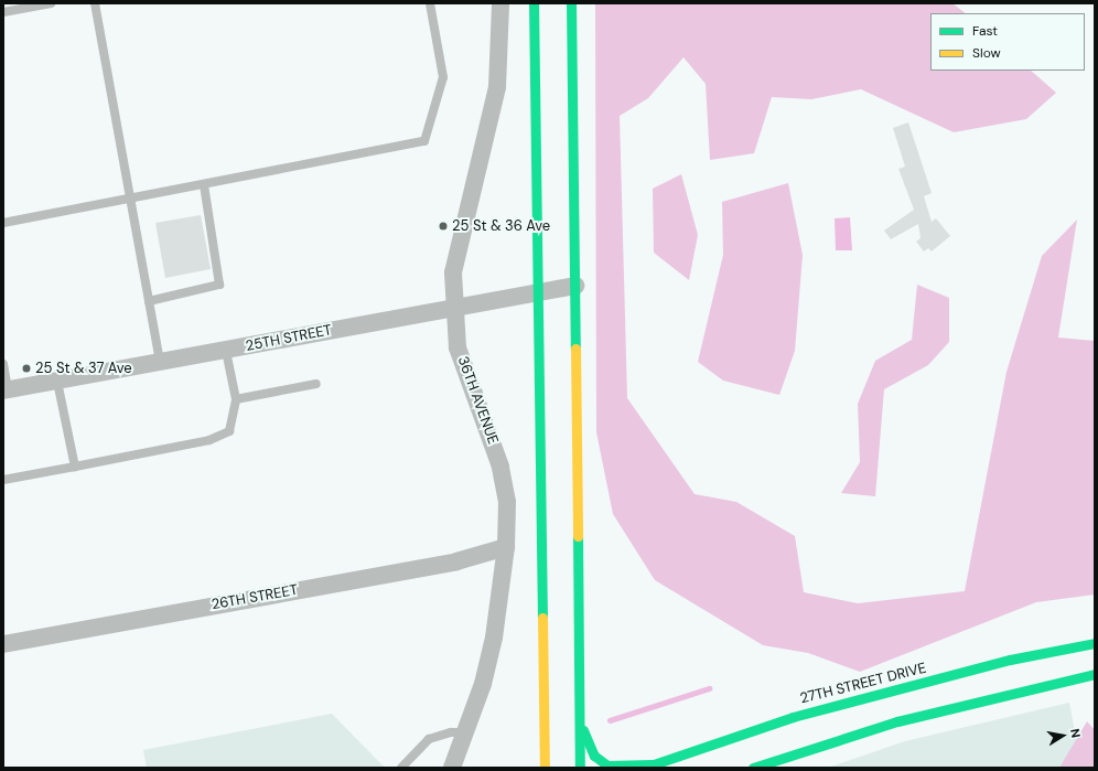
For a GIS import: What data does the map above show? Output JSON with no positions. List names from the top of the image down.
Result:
{
  "streets": {
    "main road": ["27TH STREET DRIVE"],
    "street": ["25TH STREET", "36TH AVENUE", "26TH STREET"]
  },
  "crossings": [
    ["25TH STREET", "36TH AVENUE"],
    ["36TH AVENUE", "26TH STREET"]
  ],
  "places": ["25 St & 36 Ave", "25 St & 37 Ave"],
  "legend": ["Fast", "Slow"],
  "north": "right"
}
